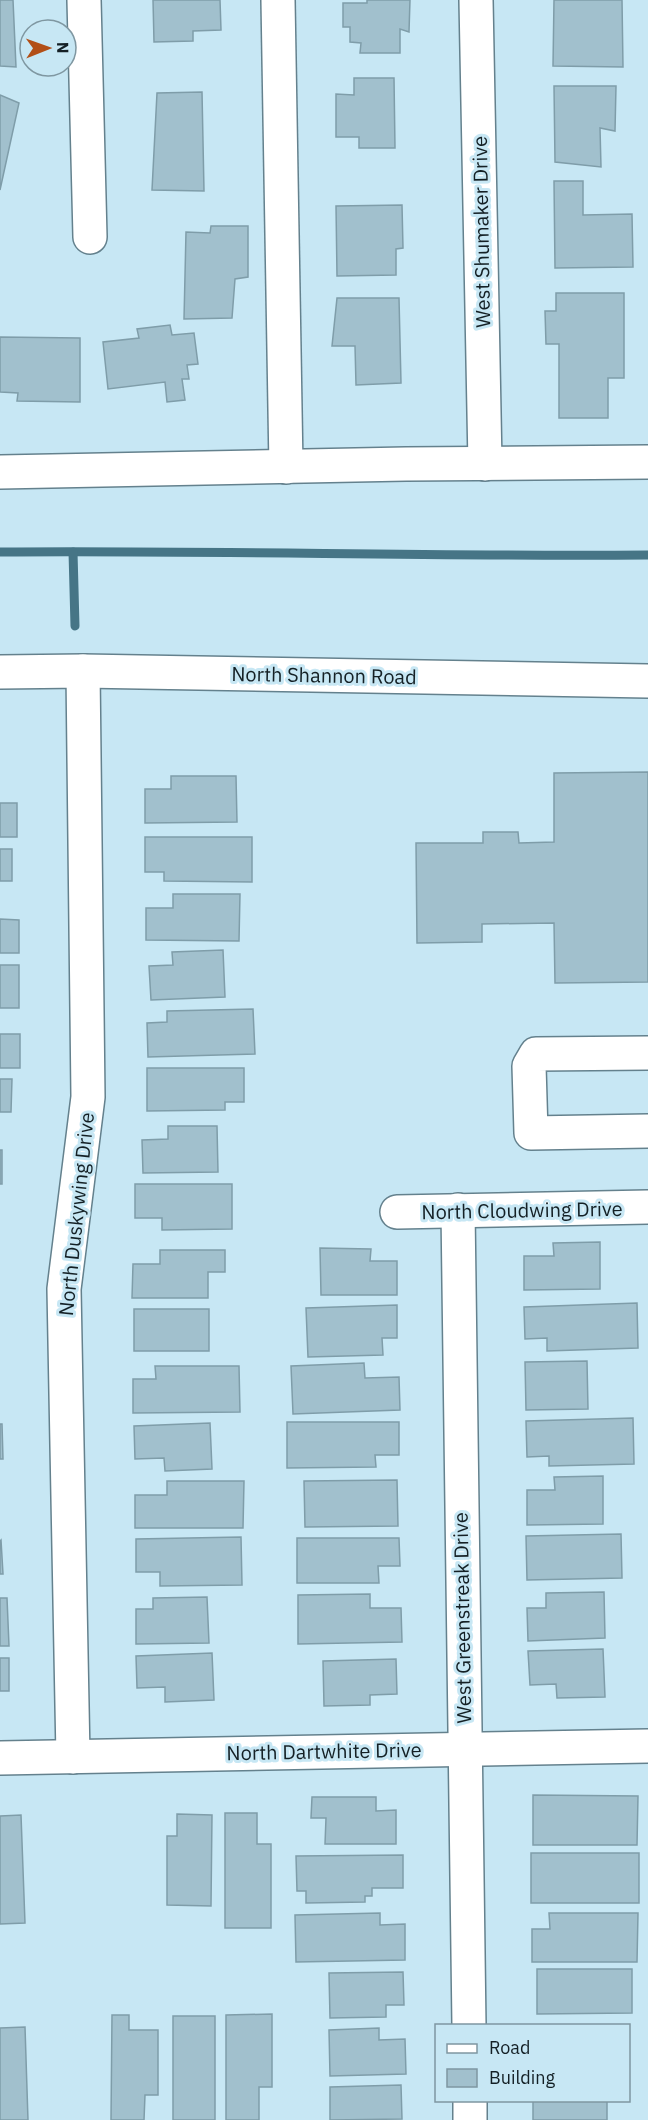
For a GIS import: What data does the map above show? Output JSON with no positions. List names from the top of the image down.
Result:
{
  "streets": {
    "street": [
      "West Shumaker Drive",
      "North Shannon Road",
      "North Cloudwing Drive",
      "North Duskywing Drive",
      "West Greenstreak Drive",
      "North Dartwhite Drive"
    ]
  },
  "crossings": [
    ["North Shannon Road", "North Duskywing Drive"],
    ["North Cloudwing Drive", "West Greenstreak Drive"],
    ["North Duskywing Drive", "North Dartwhite Drive"],
    ["West Greenstreak Drive", "North Dartwhite Drive"]
  ],
  "legend": ["Road", "Building"],
  "north": "right"
}
